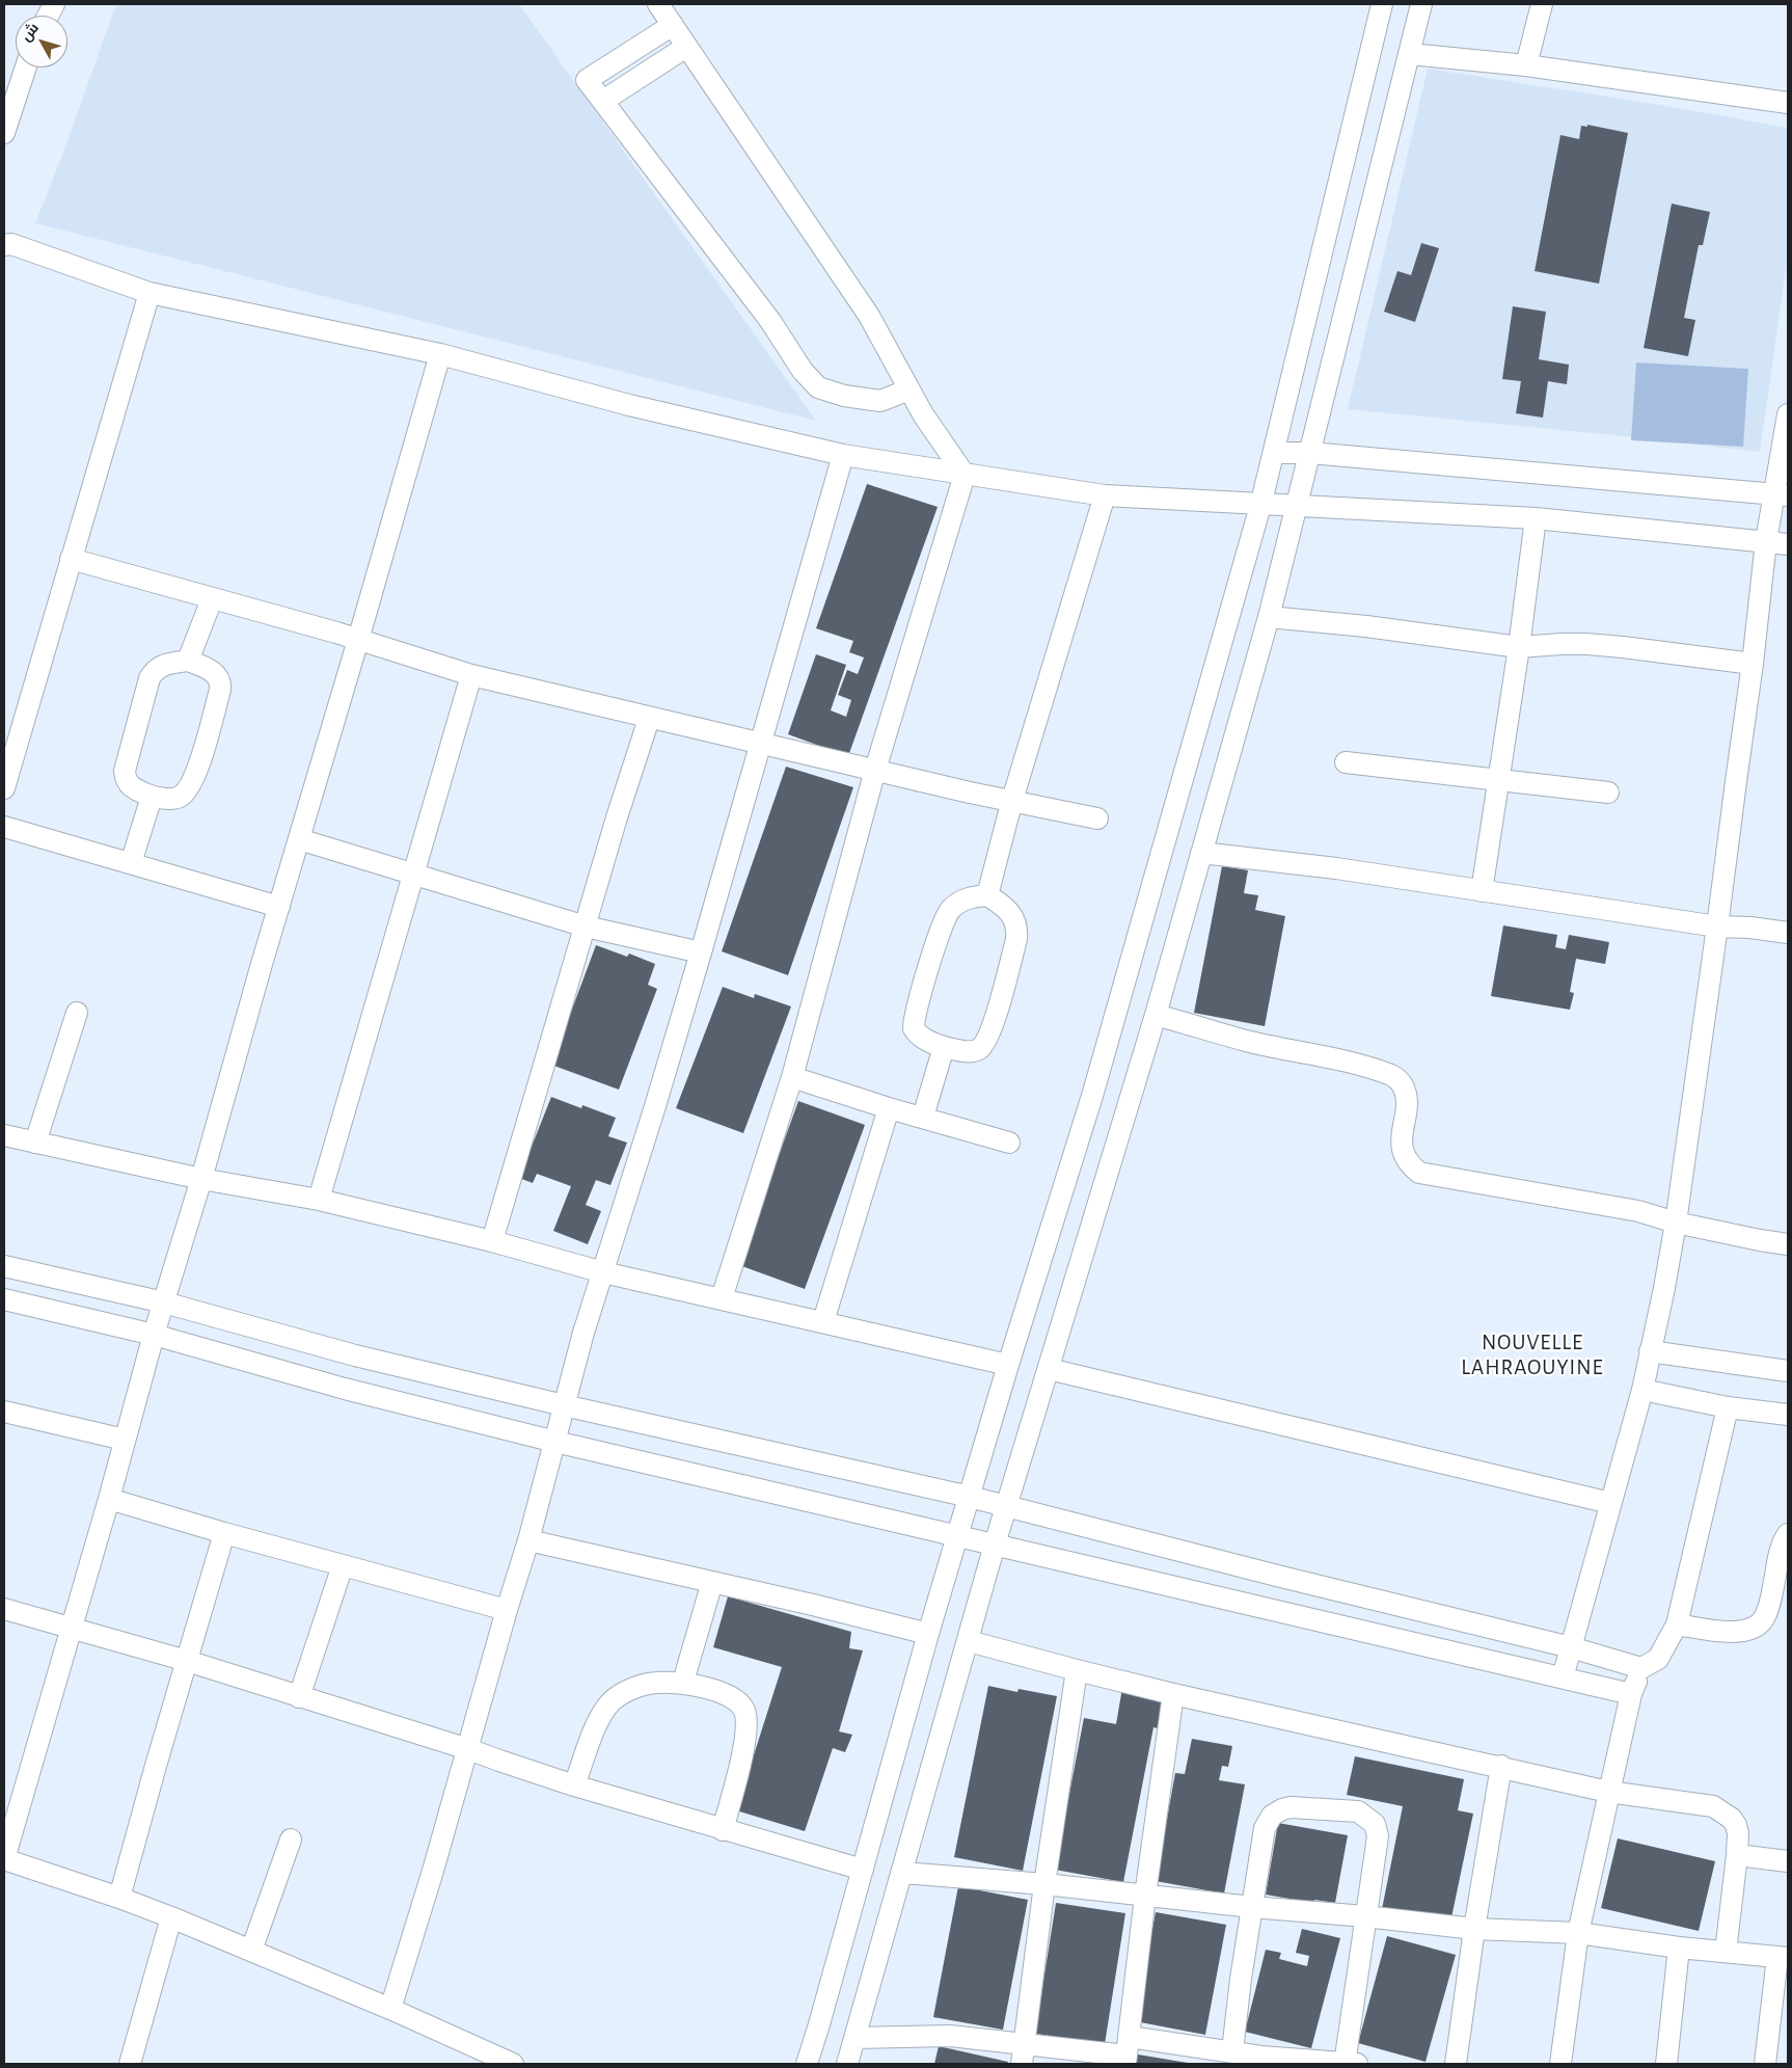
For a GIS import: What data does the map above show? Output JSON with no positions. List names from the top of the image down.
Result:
{
  "districts": ["NOUVELLE LAHRAOUYINE"],
  "north": "top left"
}
